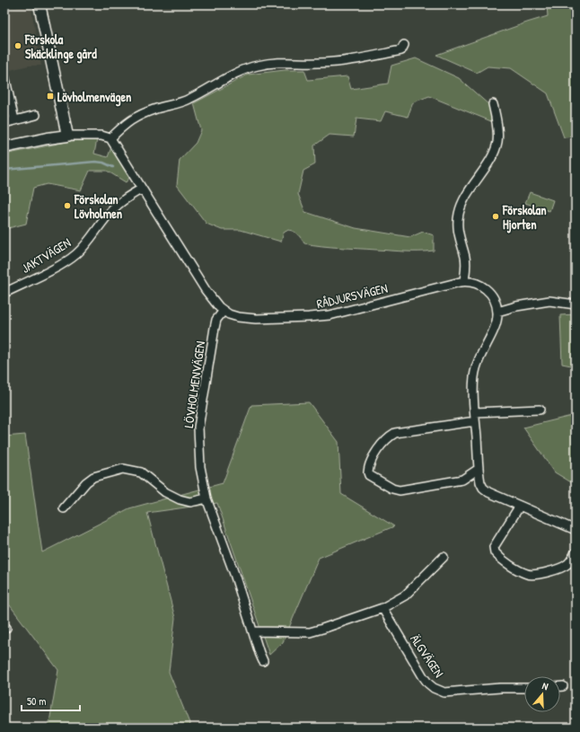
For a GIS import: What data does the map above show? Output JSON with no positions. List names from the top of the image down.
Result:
{
  "streets": {
    "street": [
      "JAKTVÄGEN",
      "RÅDJURSVÄGEN",
      "LÖVHOLMENVÄGEN",
      "ÄLGVÄGEN"
    ]
  },
  "crossings": [
    ["RÅDJURSVÄGEN", "LÖVHOLMENVÄGEN"]
  ],
  "places": {
    "other": ["Förskola Skäcklinge gård", "Förskolan Lövholmen", "Förskolan Hjorten"],
    "transit": ["Lövholmenvägen"]
  },
  "scale_bar": "50 m",
  "north": "top"
}
